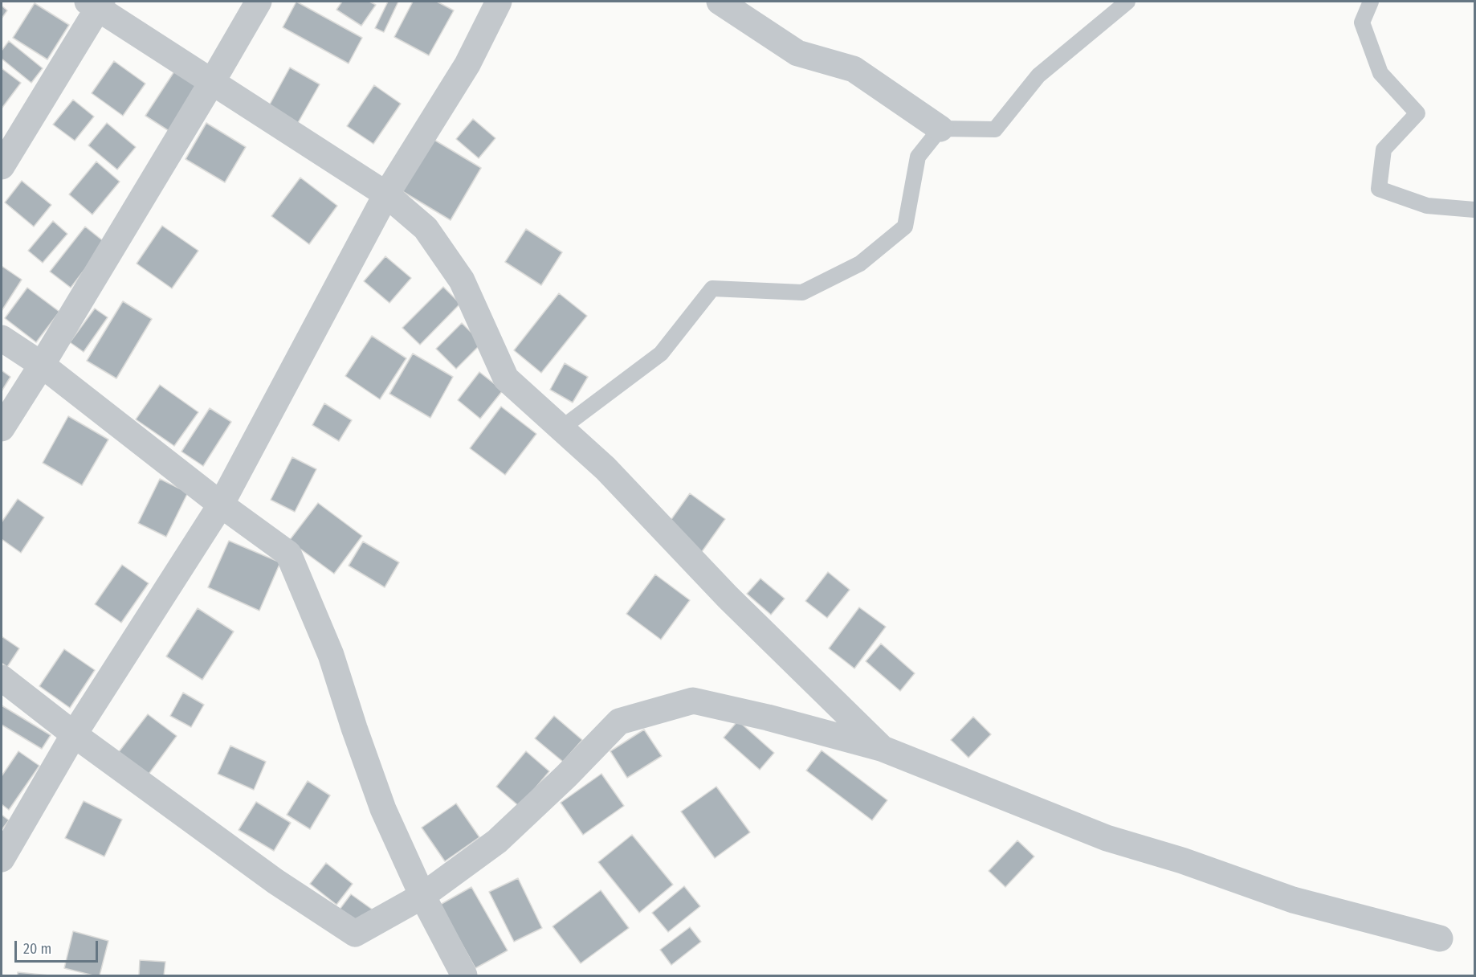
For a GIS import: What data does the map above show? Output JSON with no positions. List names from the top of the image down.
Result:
{
  "scale_bar": "20 m"
}
